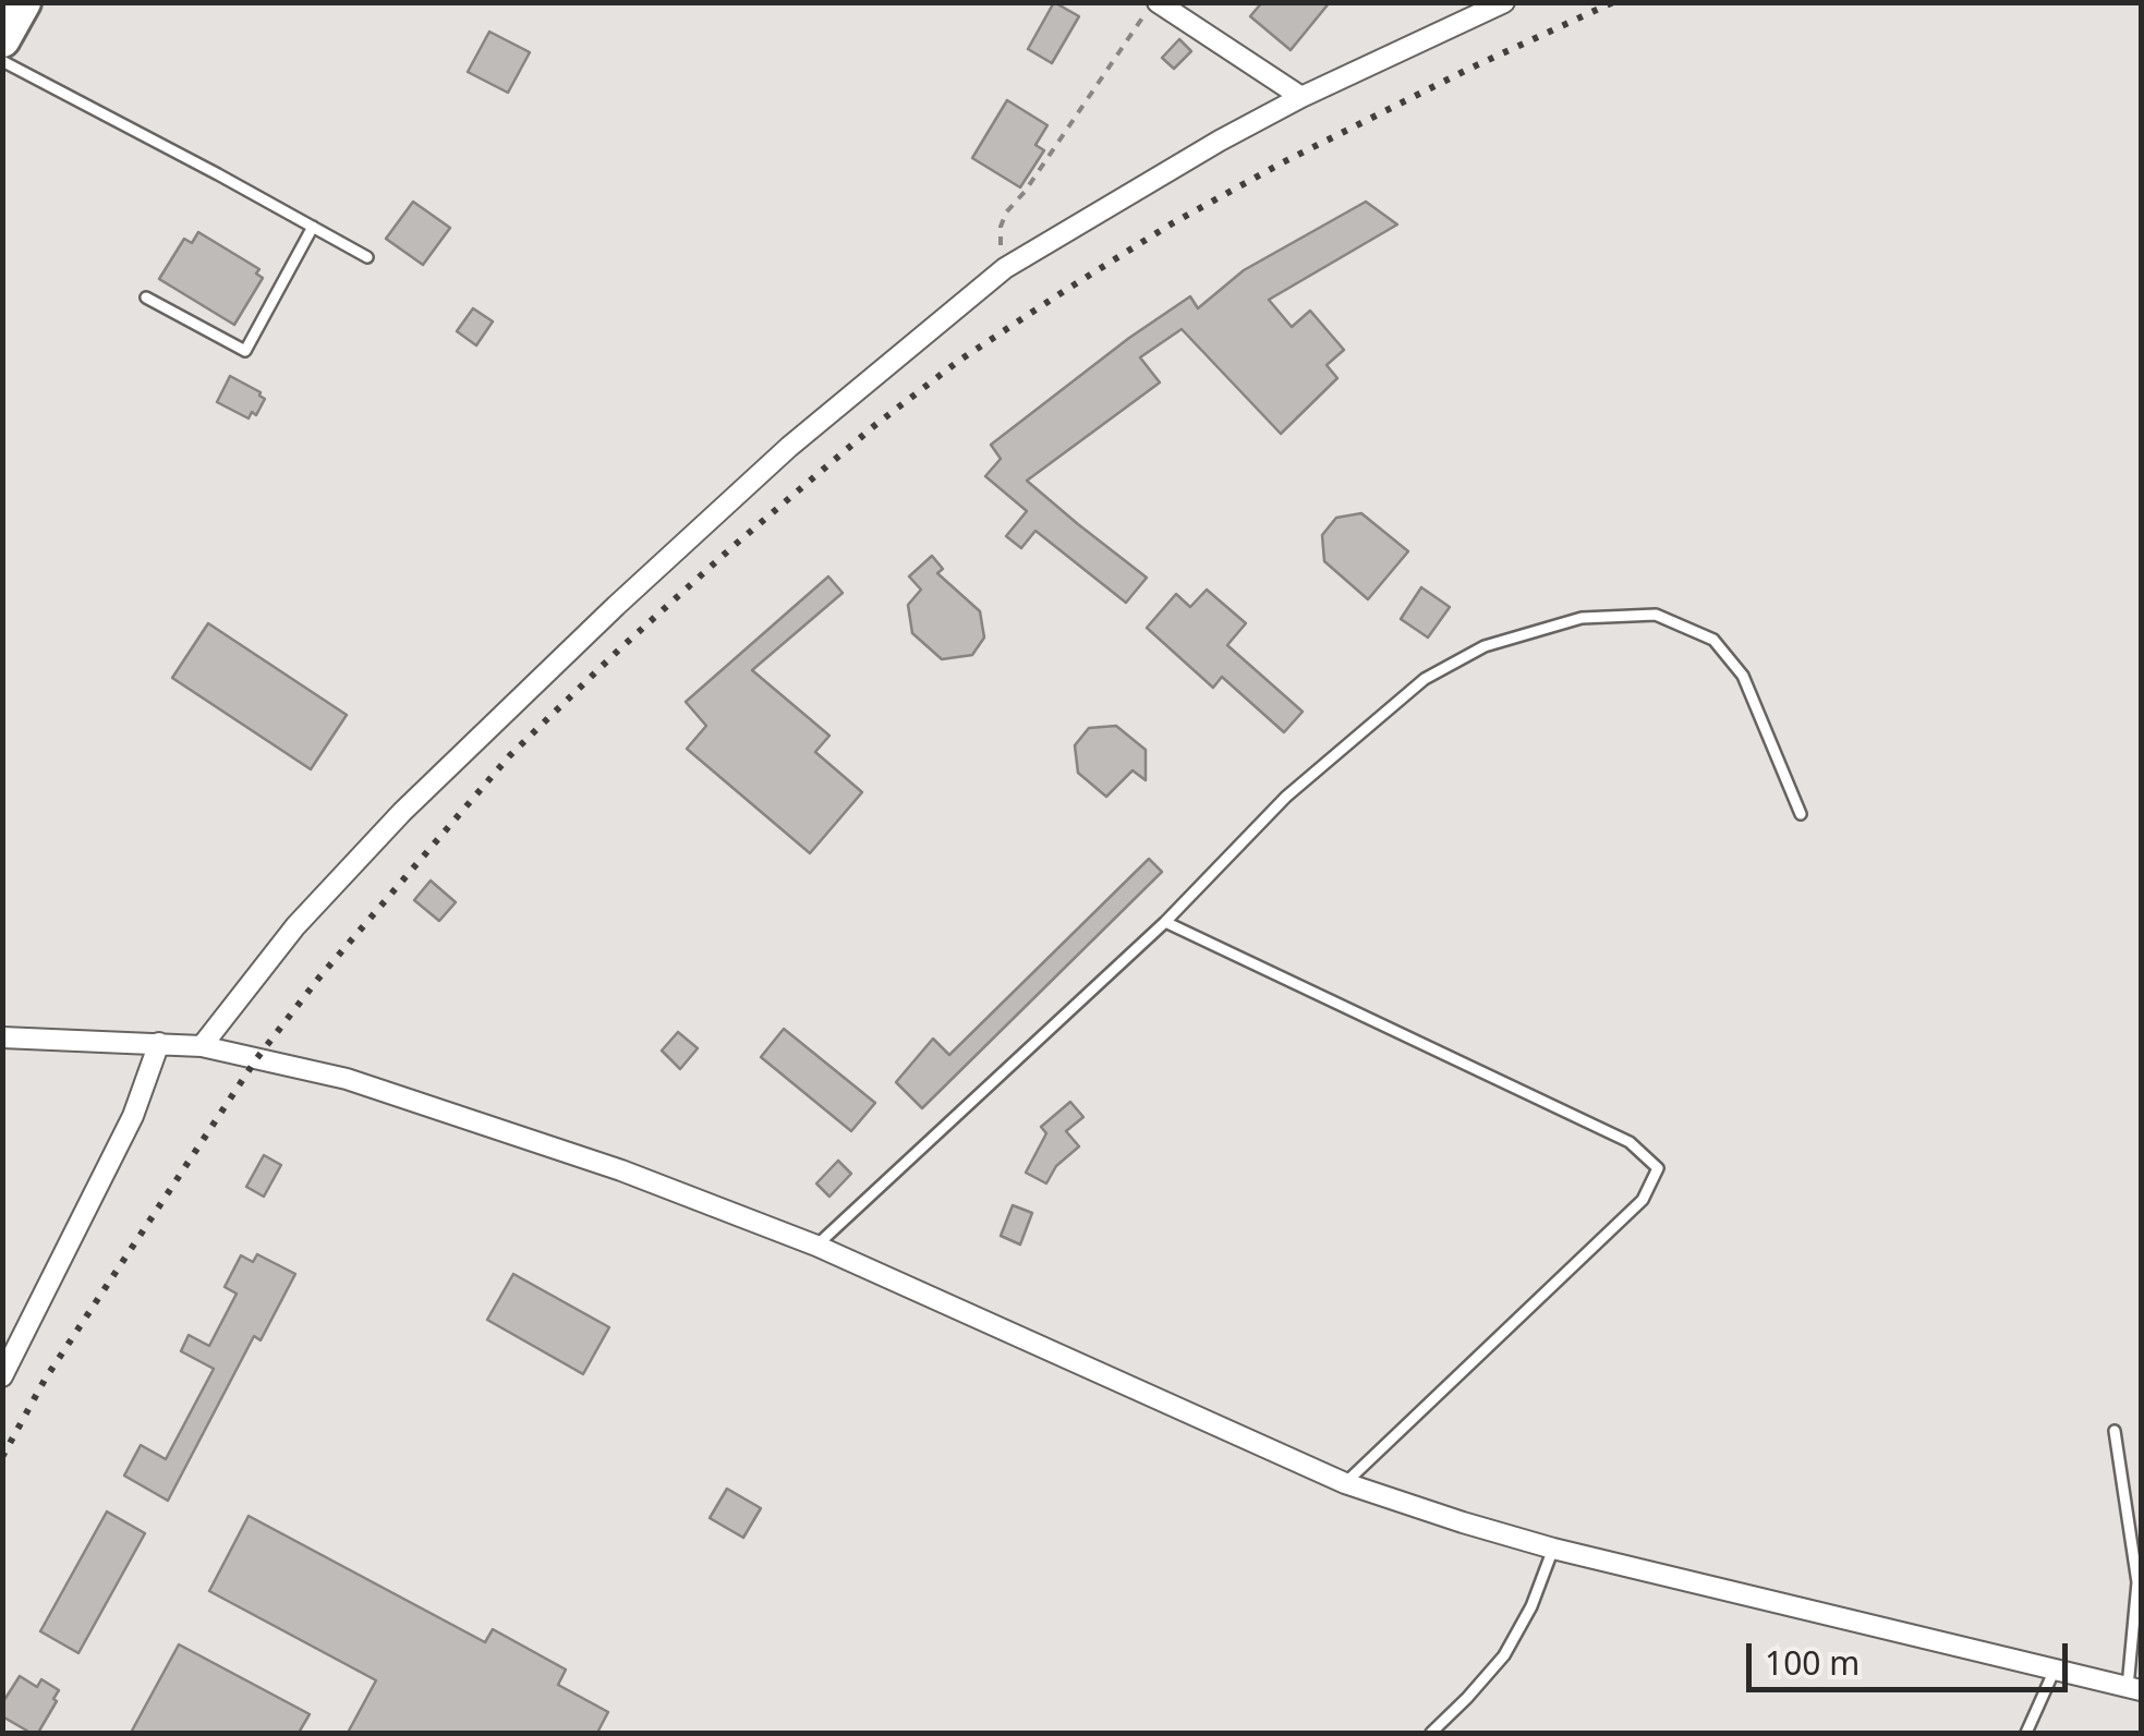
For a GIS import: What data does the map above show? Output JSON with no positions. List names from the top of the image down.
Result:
{
  "scale_bar": "100 m"
}
